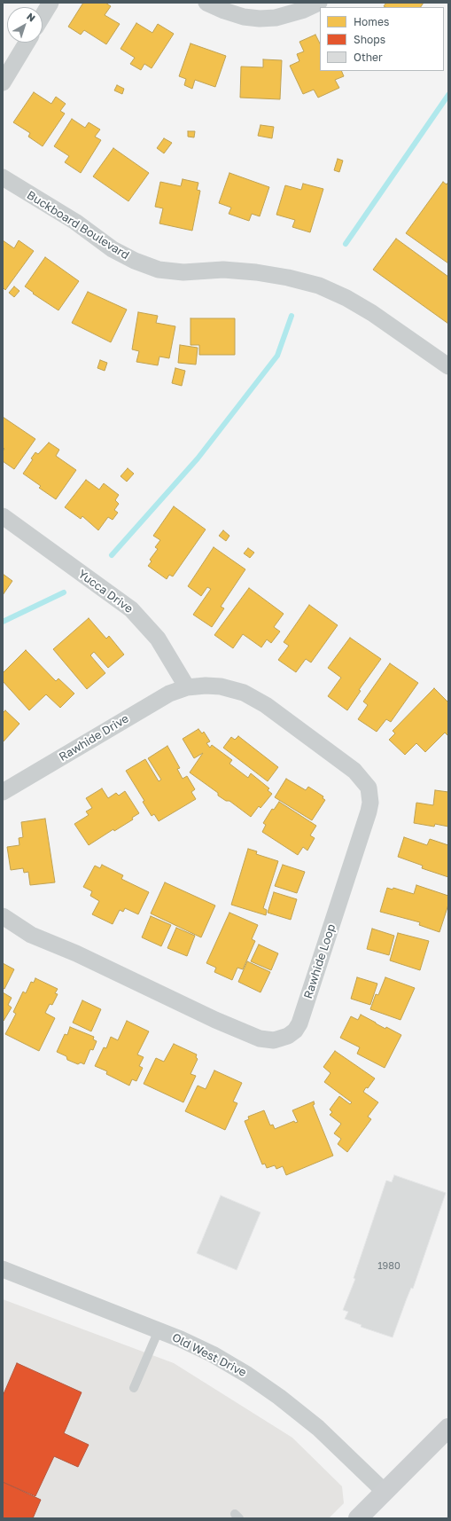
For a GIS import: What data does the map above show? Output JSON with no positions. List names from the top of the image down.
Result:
{
  "streets": {
    "street": [
      "Buckboard Boulevard",
      "Yucca Drive",
      "Rawhide Drive",
      "Rawhide Loop",
      "Old West Drive"
    ]
  },
  "crossings": [
    ["Yucca Drive", "Rawhide Drive"],
    ["Yucca Drive", "Rawhide Loop"],
    ["Rawhide Drive", "Rawhide Loop"]
  ],
  "house_numbers": ["1980"],
  "legend": ["Homes", "Shops", "Other"],
  "north": "top right"
}
